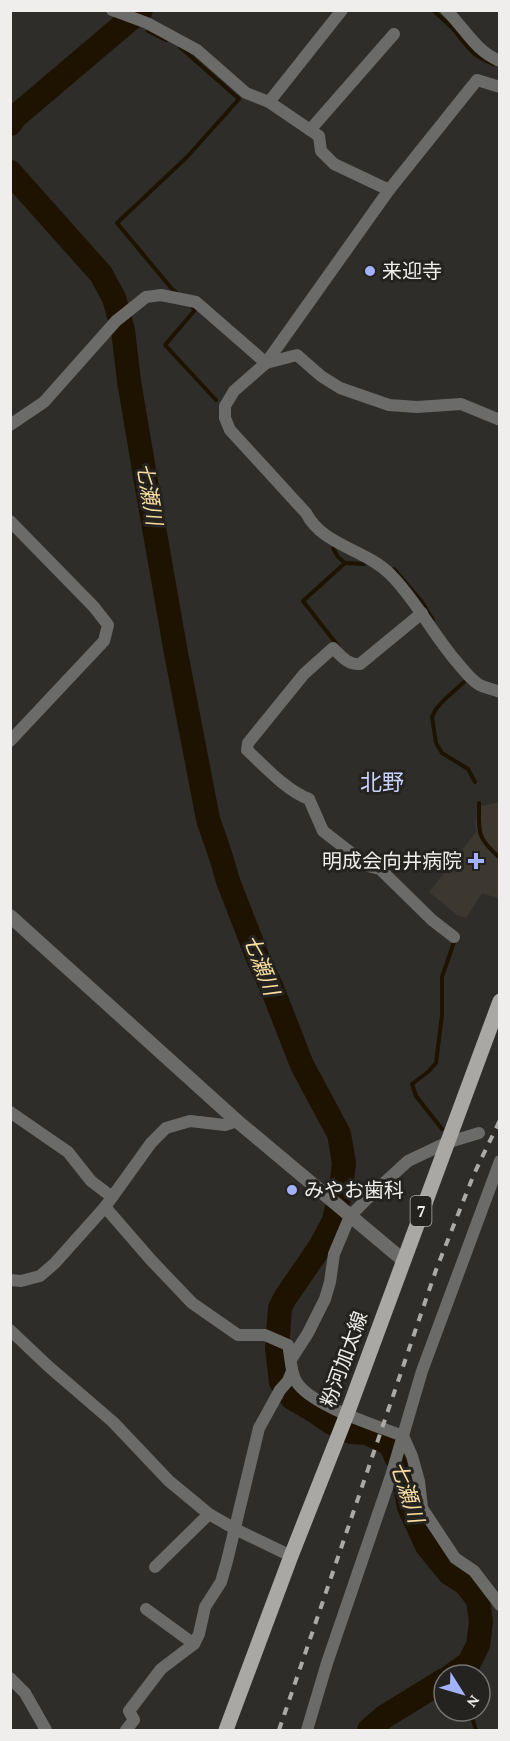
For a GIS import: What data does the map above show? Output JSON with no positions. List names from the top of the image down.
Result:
{
  "streets": {
    "main road": ["7", "粉河加太線"]
  },
  "districts": ["北野"],
  "water": ["七瀬川"],
  "places": {
    "other": ["来迎寺", "みやお歯科"],
    "health": ["明成会向井病院"]
  },
  "north": "bottom right"
}
